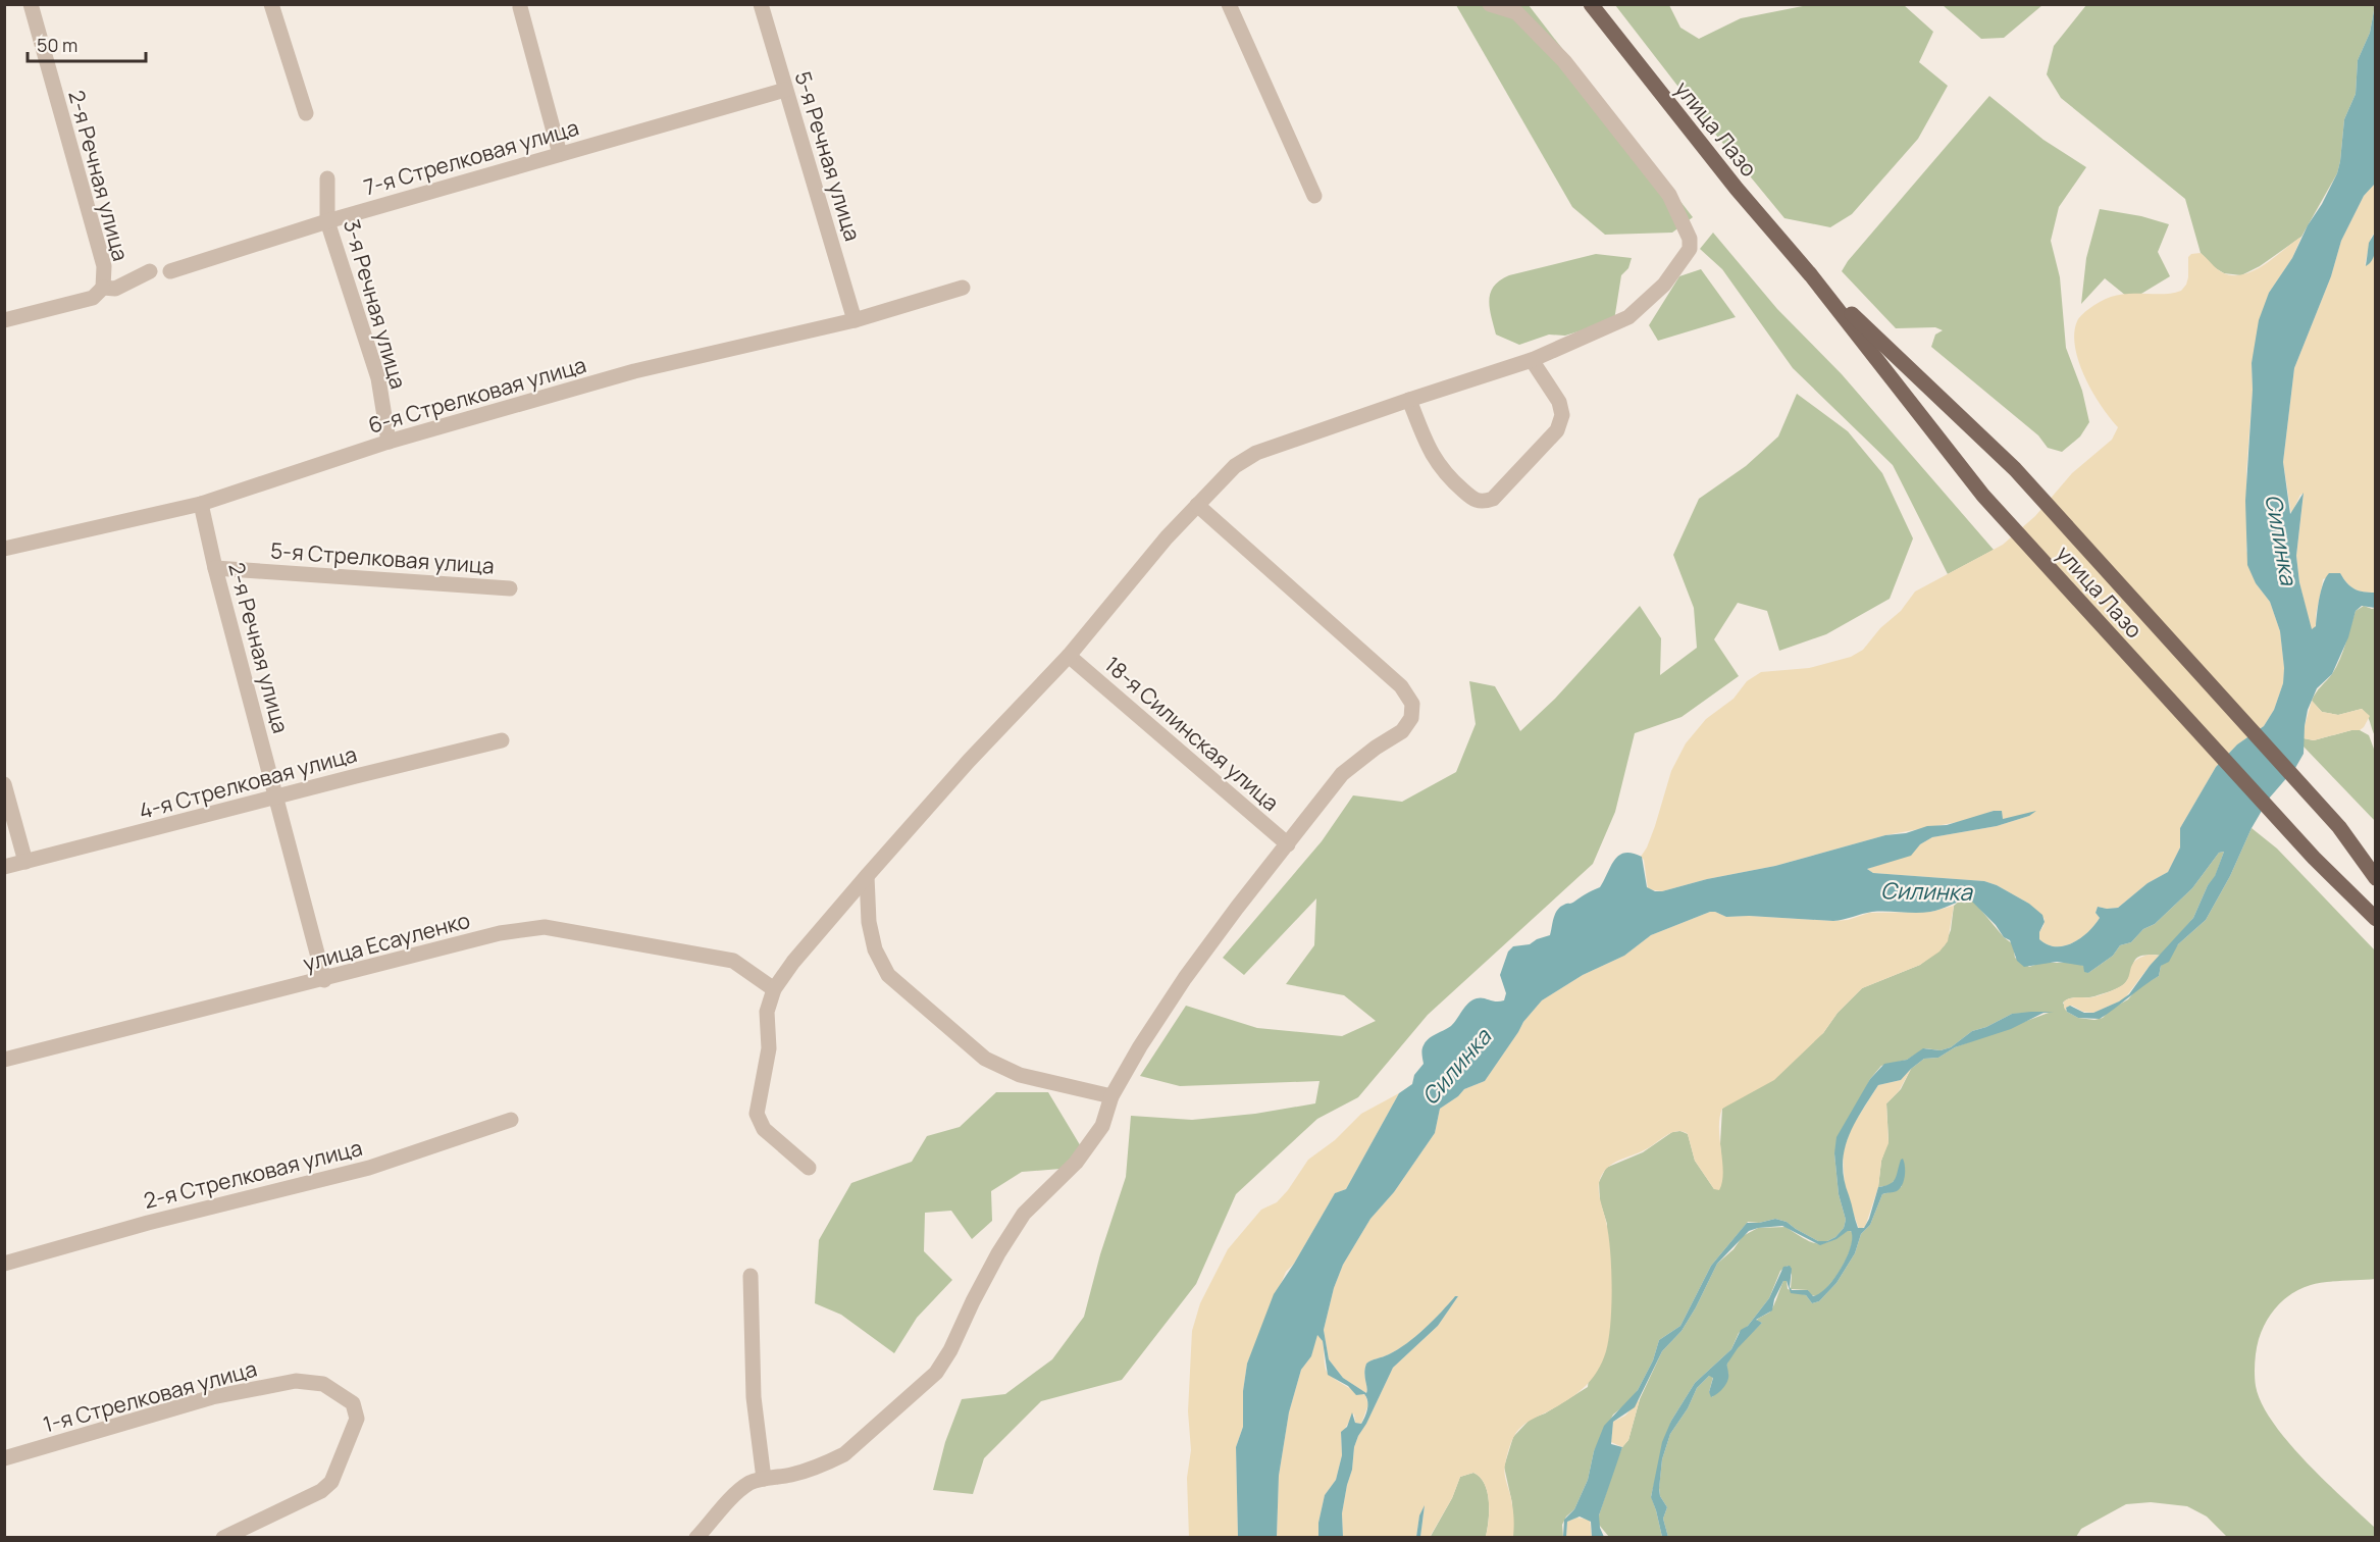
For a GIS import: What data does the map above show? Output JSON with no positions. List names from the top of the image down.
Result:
{
  "streets": {
    "main road": ["улица Лазо"],
    "street": [
      "5-я Речная улица",
      "7-я Стрелковая улица",
      "2-я Речная улица",
      "3-я Речная улица",
      "6-я Стрелковая улица",
      "5-я Стрелковая улица",
      "18-я Силинская улица",
      "4-я Стрелковая улица",
      "улица Есауленко",
      "2-я Стрелковая улица",
      "1-я Стрелковая улица"
    ]
  },
  "crossings": [
    ["5-я Речная улица", "7-я Стрелковая улица"],
    ["5-я Речная улица", "6-я Стрелковая улица"],
    ["7-я Стрелковая улица", "3-я Речная улица"],
    ["2-я Речная улица", "6-я Стрелковая улица"],
    ["2-я Речная улица", "5-я Стрелковая улица"],
    ["2-я Речная улица", "4-я Стрелковая улица"],
    ["2-я Речная улица", "улица Есауленко"],
    ["3-я Речная улица", "6-я Стрелковая улица"]
  ],
  "water": ["Силинка"],
  "scale_bar": "50 m"
}
